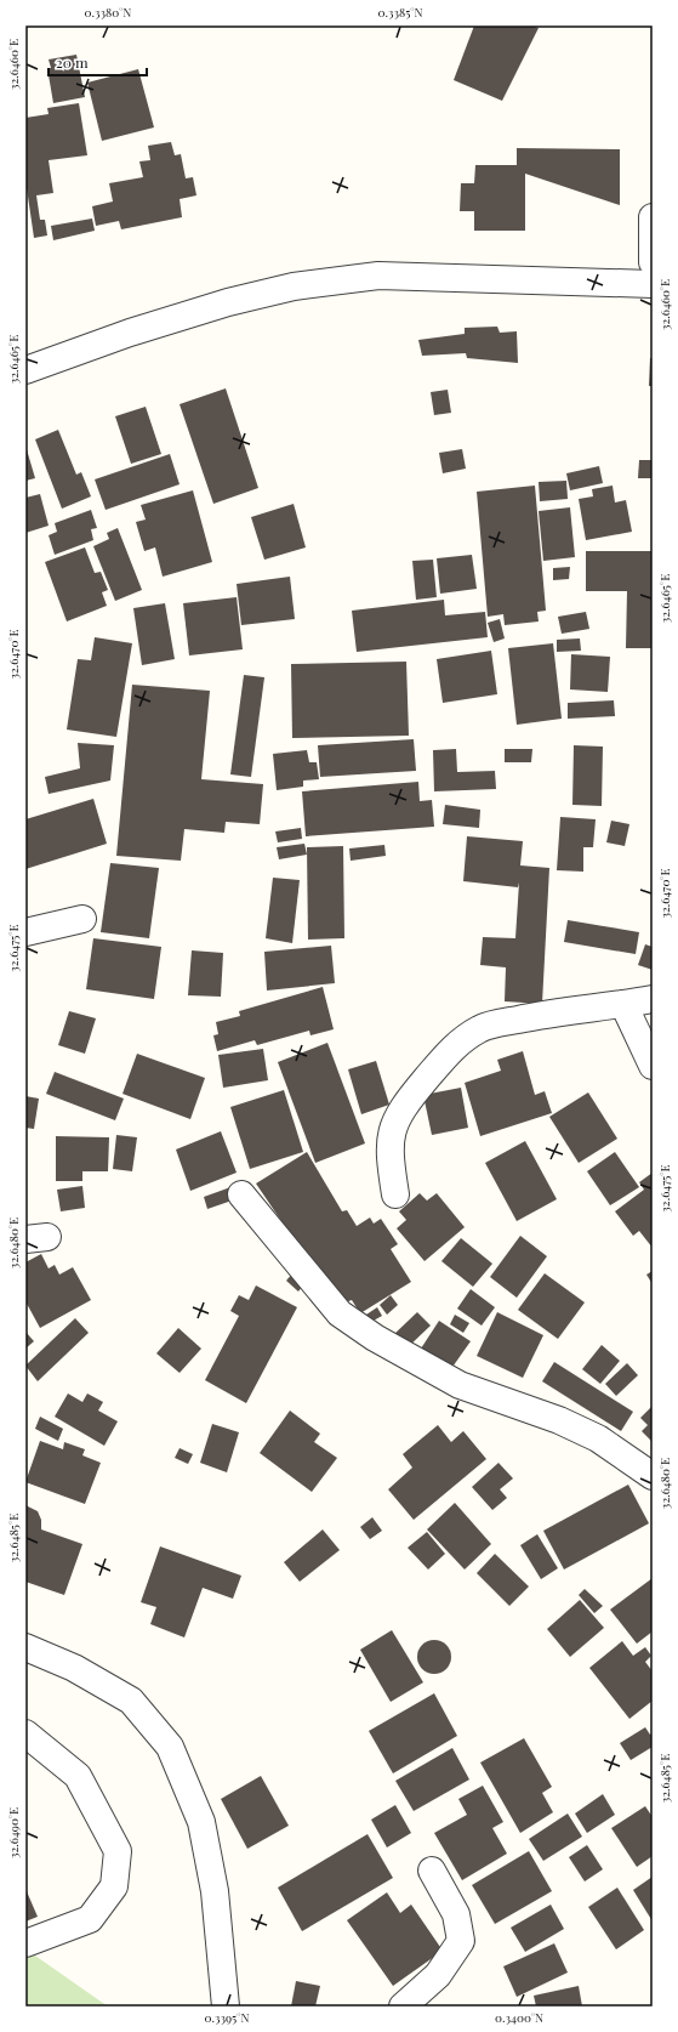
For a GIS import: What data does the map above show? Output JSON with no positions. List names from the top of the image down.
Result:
{
  "scale_bar": "20 m",
  "coordinates": [
    "0.3380°N",
    "0.3385°N",
    "32.6460°E",
    "32.6465°E",
    "32.6470°E",
    "32.6475°E",
    "32.6480°E",
    "32.6485°E",
    "32.6490°E",
    "0.3395°N",
    "0.3400°N"
  ]
}
